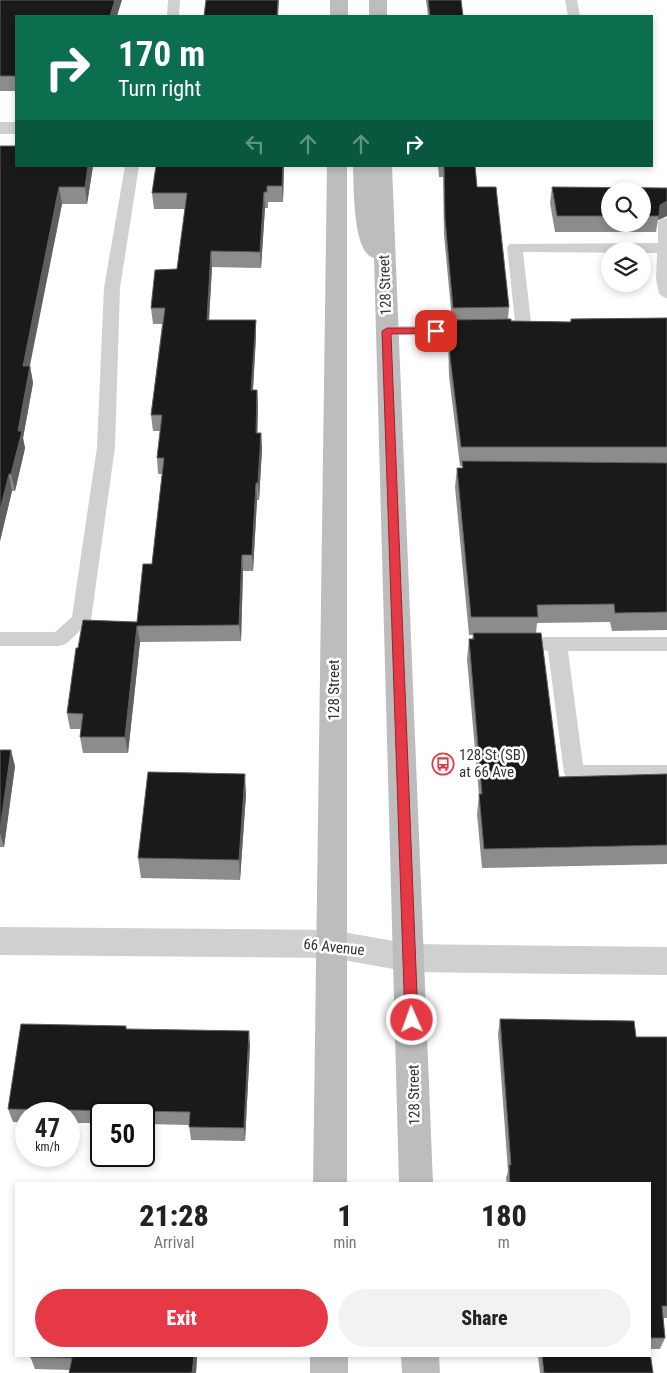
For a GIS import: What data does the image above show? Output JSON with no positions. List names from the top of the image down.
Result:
{
  "streets": {
    "main road": ["128 Street"],
    "street": ["66 Avenue"]
  },
  "crossings": [
    ["128 Street", "66 Avenue"]
  ],
  "places": {
    "bus stop": ["128 St (SB) at 66 Ave"]
  },
  "page": {
    "turn": ["170 m", "Turn right"],
    "speed": "47 km/h",
    "limit": "50",
    "eta": [
      "21:28",
      "Arrival",
      "1",
      "min",
      "180",
      "m"
    ],
    "buttons": ["Exit", "Share"]
  }
}
